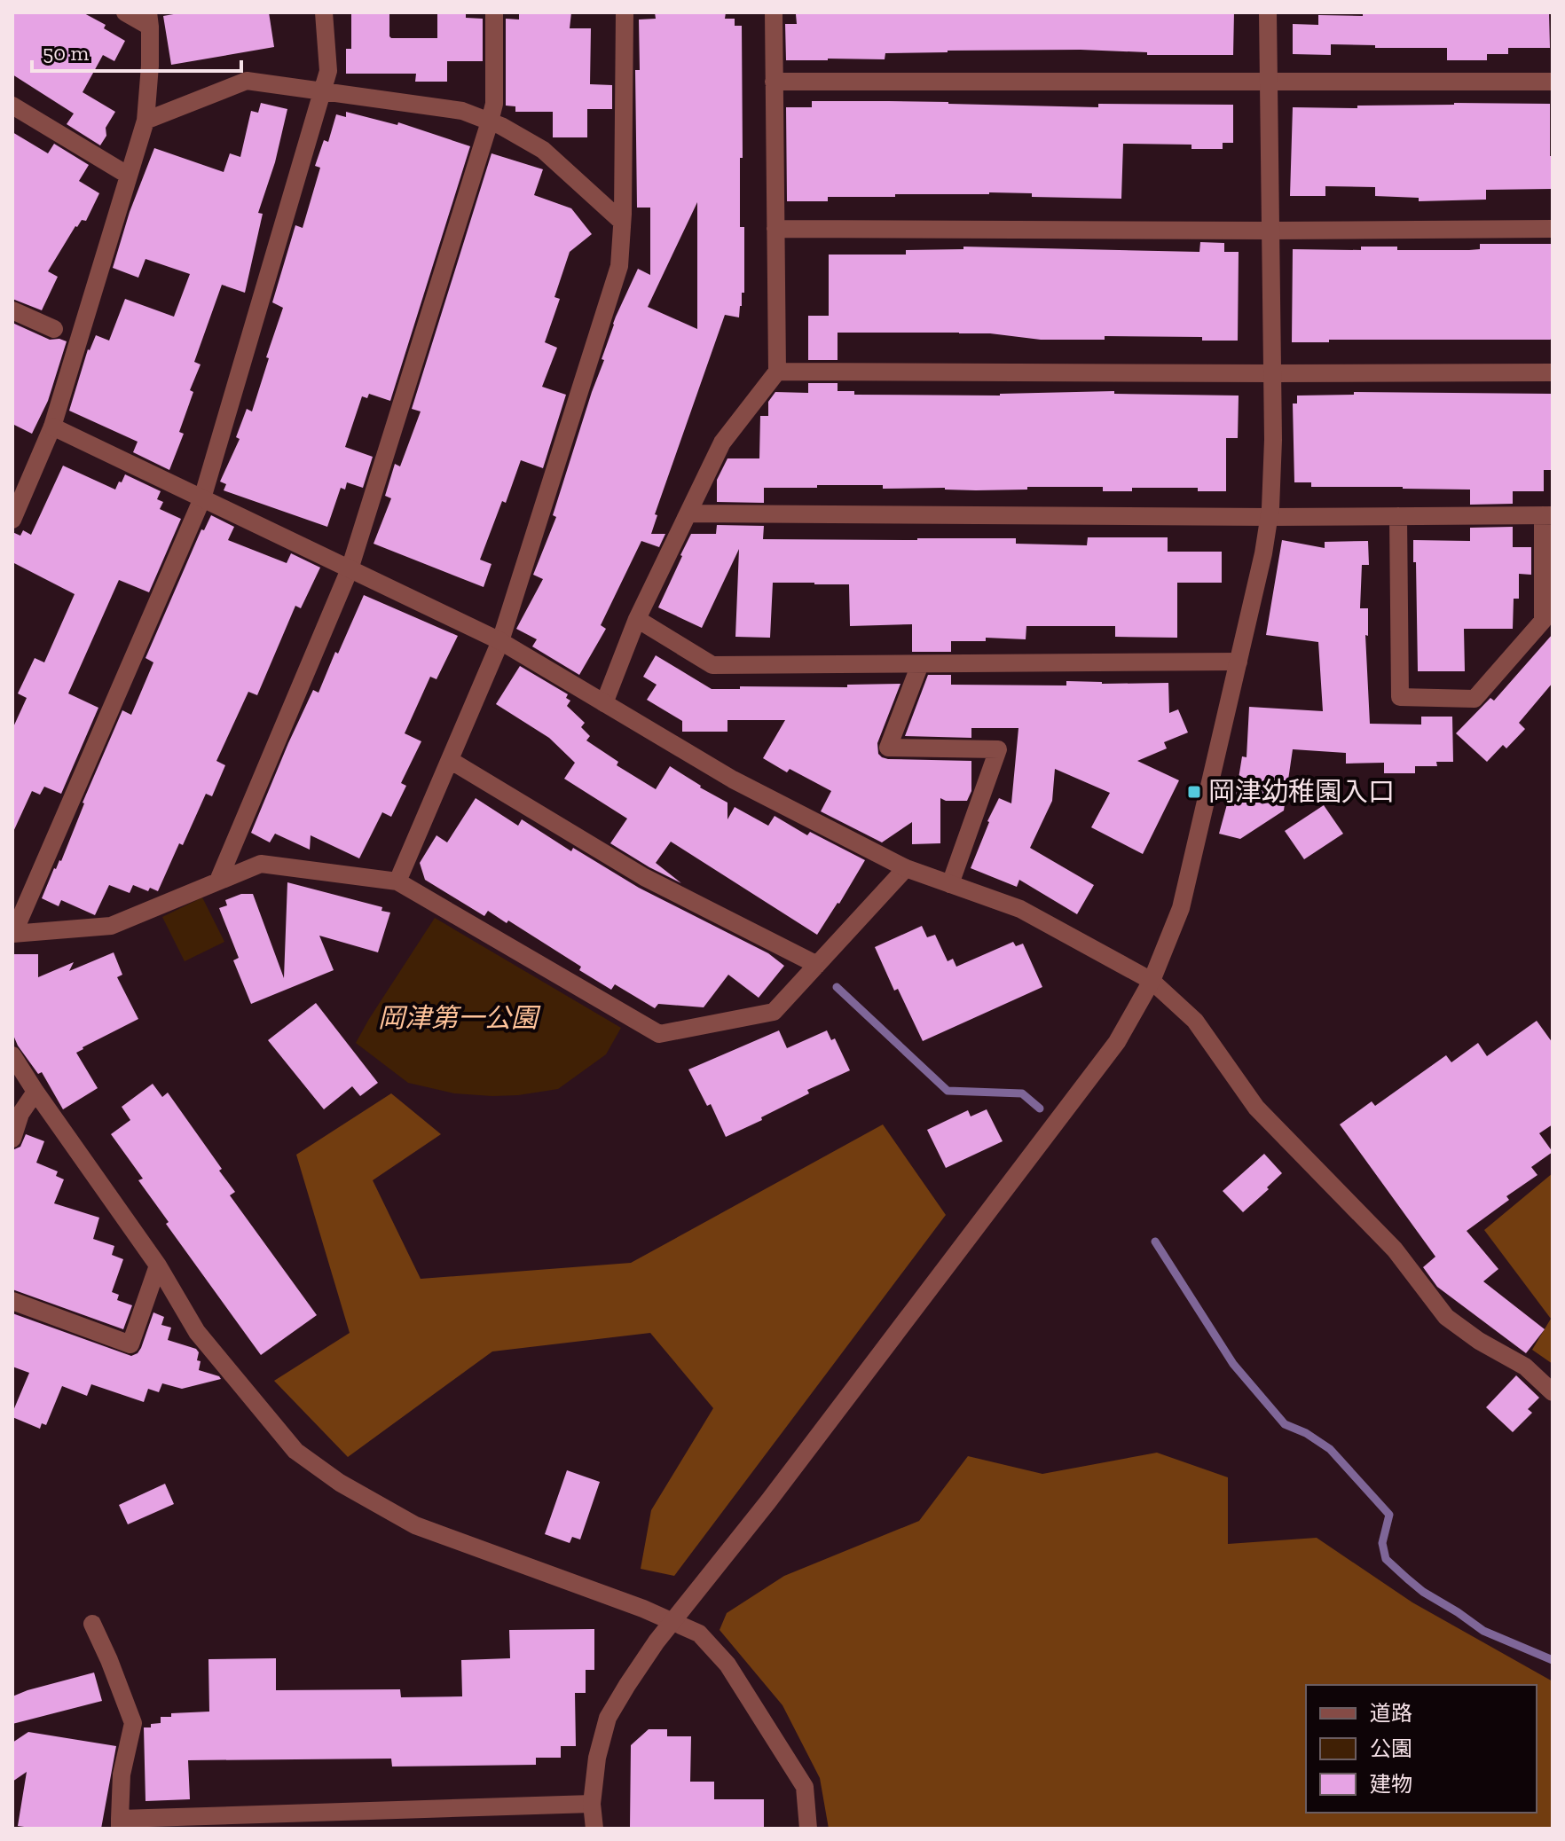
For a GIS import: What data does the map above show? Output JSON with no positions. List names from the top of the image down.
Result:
{
  "parks": ["岡津第一公園"],
  "places": {
    "transit": ["岡津幼稚園入口"]
  },
  "legend": ["道路", "公園", "建物"],
  "scale_bar": "50 m"
}
